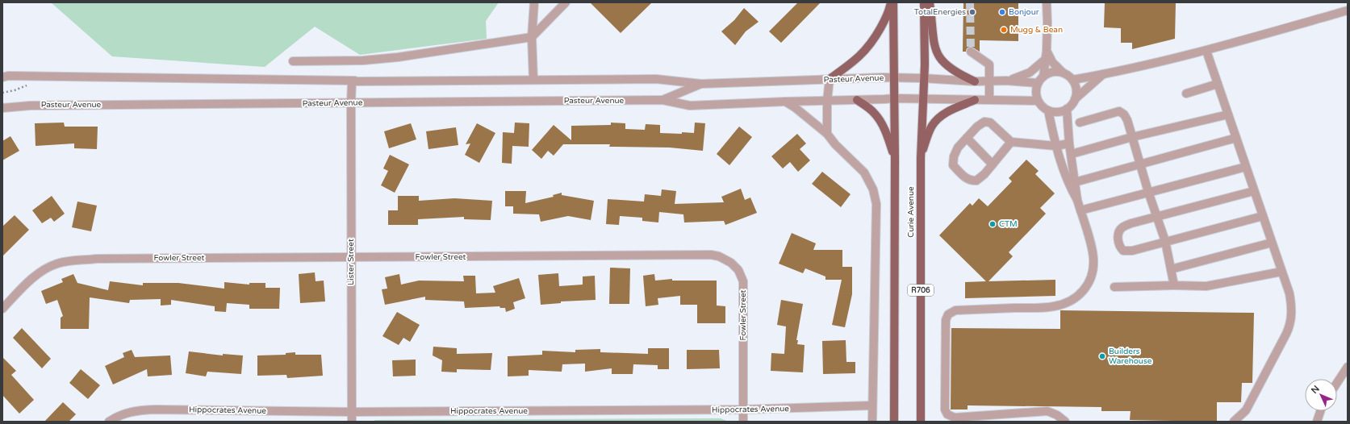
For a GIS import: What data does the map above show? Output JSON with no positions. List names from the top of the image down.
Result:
{
  "streets": {
    "main road": ["Curie Avenue", "R706"],
    "street": [
      "Pasteur Avenue",
      "Fowler Street",
      "Lister Street",
      "Hippocrates Avenue"
    ]
  },
  "crossings": [
    ["Pasteur Avenue", "Curie Avenue"],
    ["Pasteur Avenue", "Lister Street"],
    ["Fowler Street", "Lister Street"],
    ["Fowler Street", "Hippocrates Avenue"],
    ["Lister Street", "Hippocrates Avenue"]
  ],
  "places": [
    "TotalEnergies",
    "Bonjour",
    "Mugg & Bean",
    "CTM",
    "Builders Warehouse"
  ],
  "north": "top left"
}
